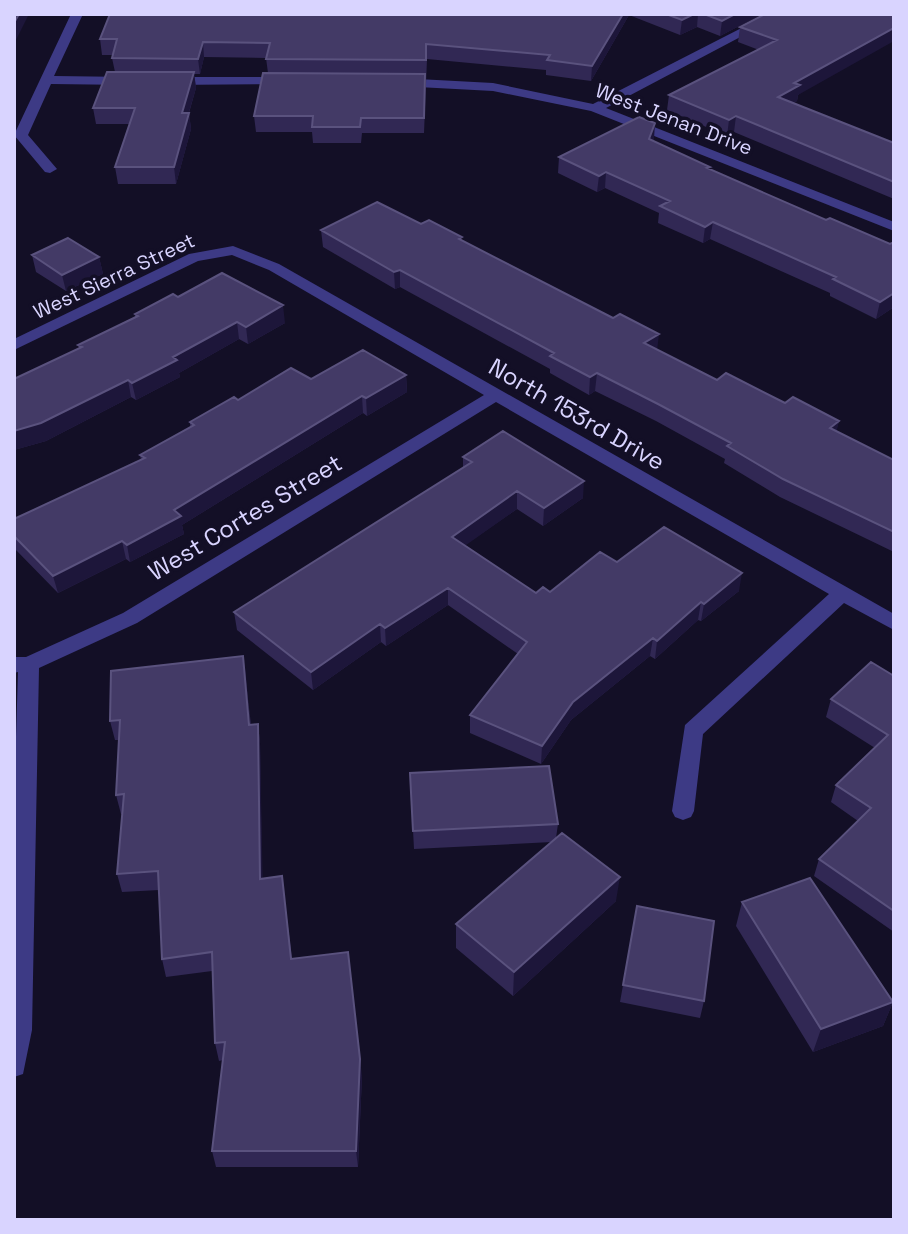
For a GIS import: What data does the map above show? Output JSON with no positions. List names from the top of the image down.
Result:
{
  "streets": {
    "street": [
      "West Jenan Drive",
      "West Sierra Street",
      "North 153rd Drive",
      "West Cortes Street"
    ]
  },
  "crossings": [
    ["West Sierra Street", "North 153rd Drive"],
    ["North 153rd Drive", "West Cortes Street"]
  ]
}
